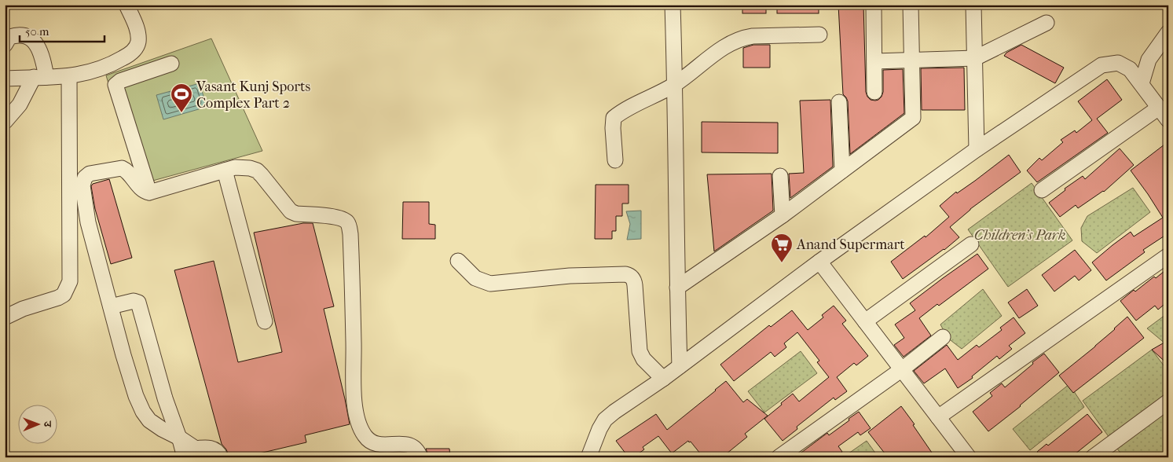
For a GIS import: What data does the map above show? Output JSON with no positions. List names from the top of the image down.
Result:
{
  "parks": ["Children's Park"],
  "places": {
    "sports": ["Vasant Kunj Sports Complex Part 2"],
    "supermarket": ["Anand Supermart"]
  },
  "scale_bar": "50 m",
  "north": "right"
}
